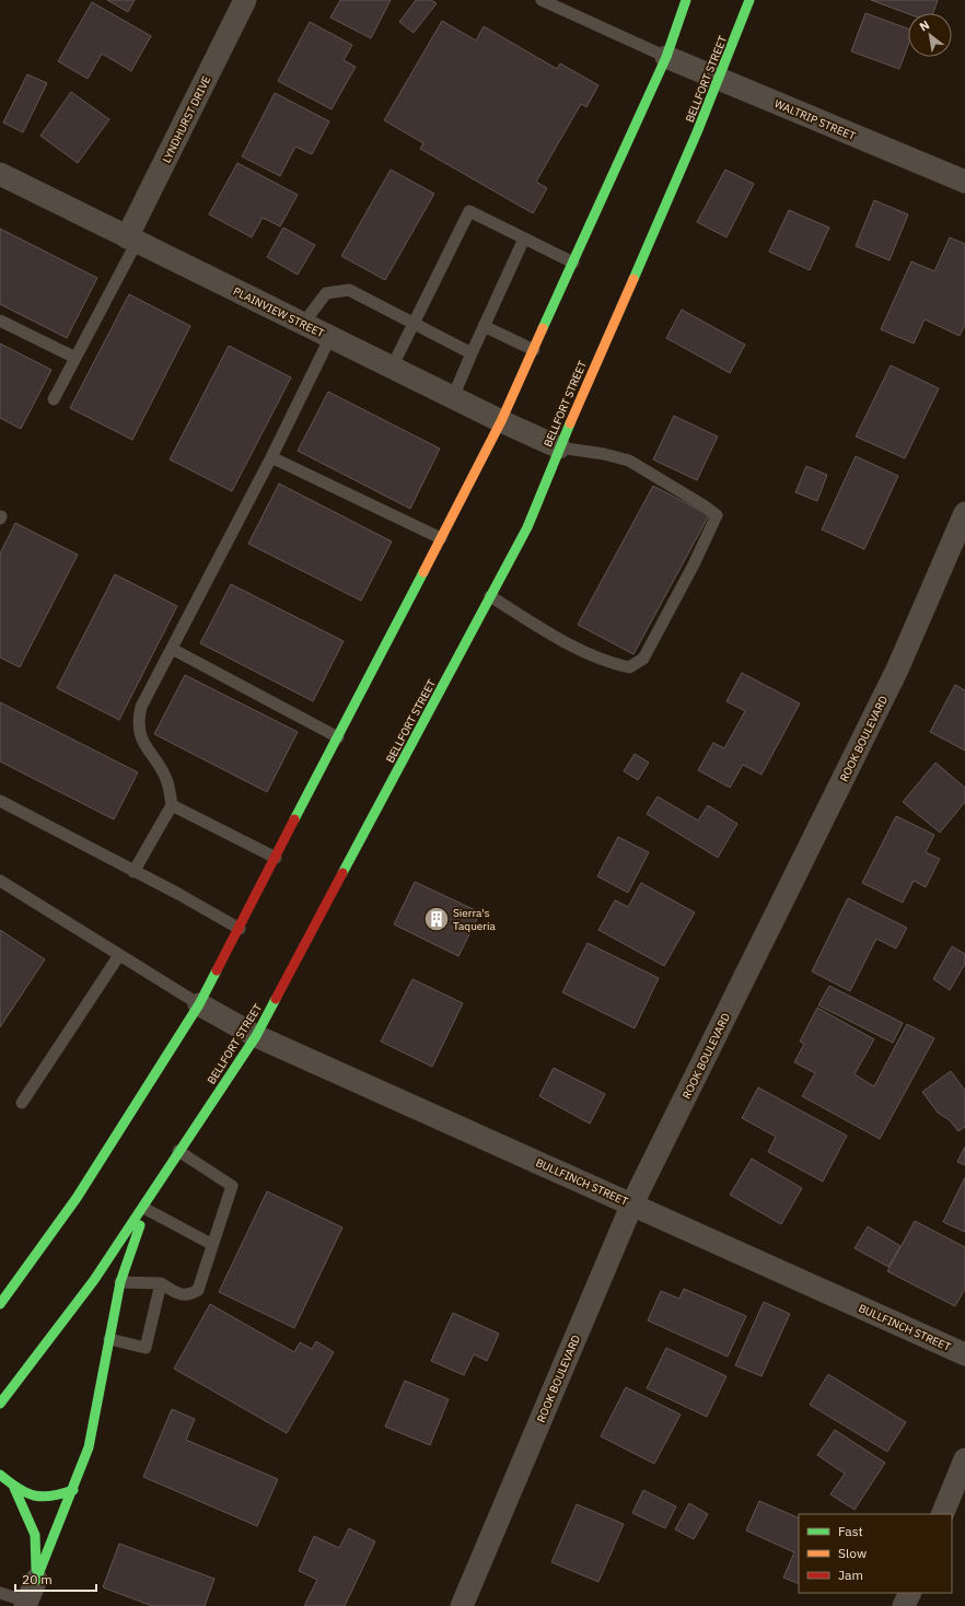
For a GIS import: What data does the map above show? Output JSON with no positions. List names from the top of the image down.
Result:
{
  "streets": {
    "main road": ["BELLFORT STREET"],
    "street": [
      "LYNDHURST DRIVE",
      "WALTRIP STREET",
      "PLAINVIEW STREET",
      "ROOK BOULEVARD",
      "BULLFINCH STREET"
    ]
  },
  "crossings": [
    ["BELLFORT STREET", "WALTRIP STREET"],
    ["BELLFORT STREET", "PLAINVIEW STREET"],
    ["BELLFORT STREET", "BULLFINCH STREET"],
    ["LYNDHURST DRIVE", "PLAINVIEW STREET"],
    ["ROOK BOULEVARD", "BULLFINCH STREET"]
  ],
  "places": {
    "building": ["Sierra's Taqueria"]
  },
  "legend": ["Fast", "Slow", "Jam"],
  "scale_bar": "20 m",
  "north": "top left"
}
